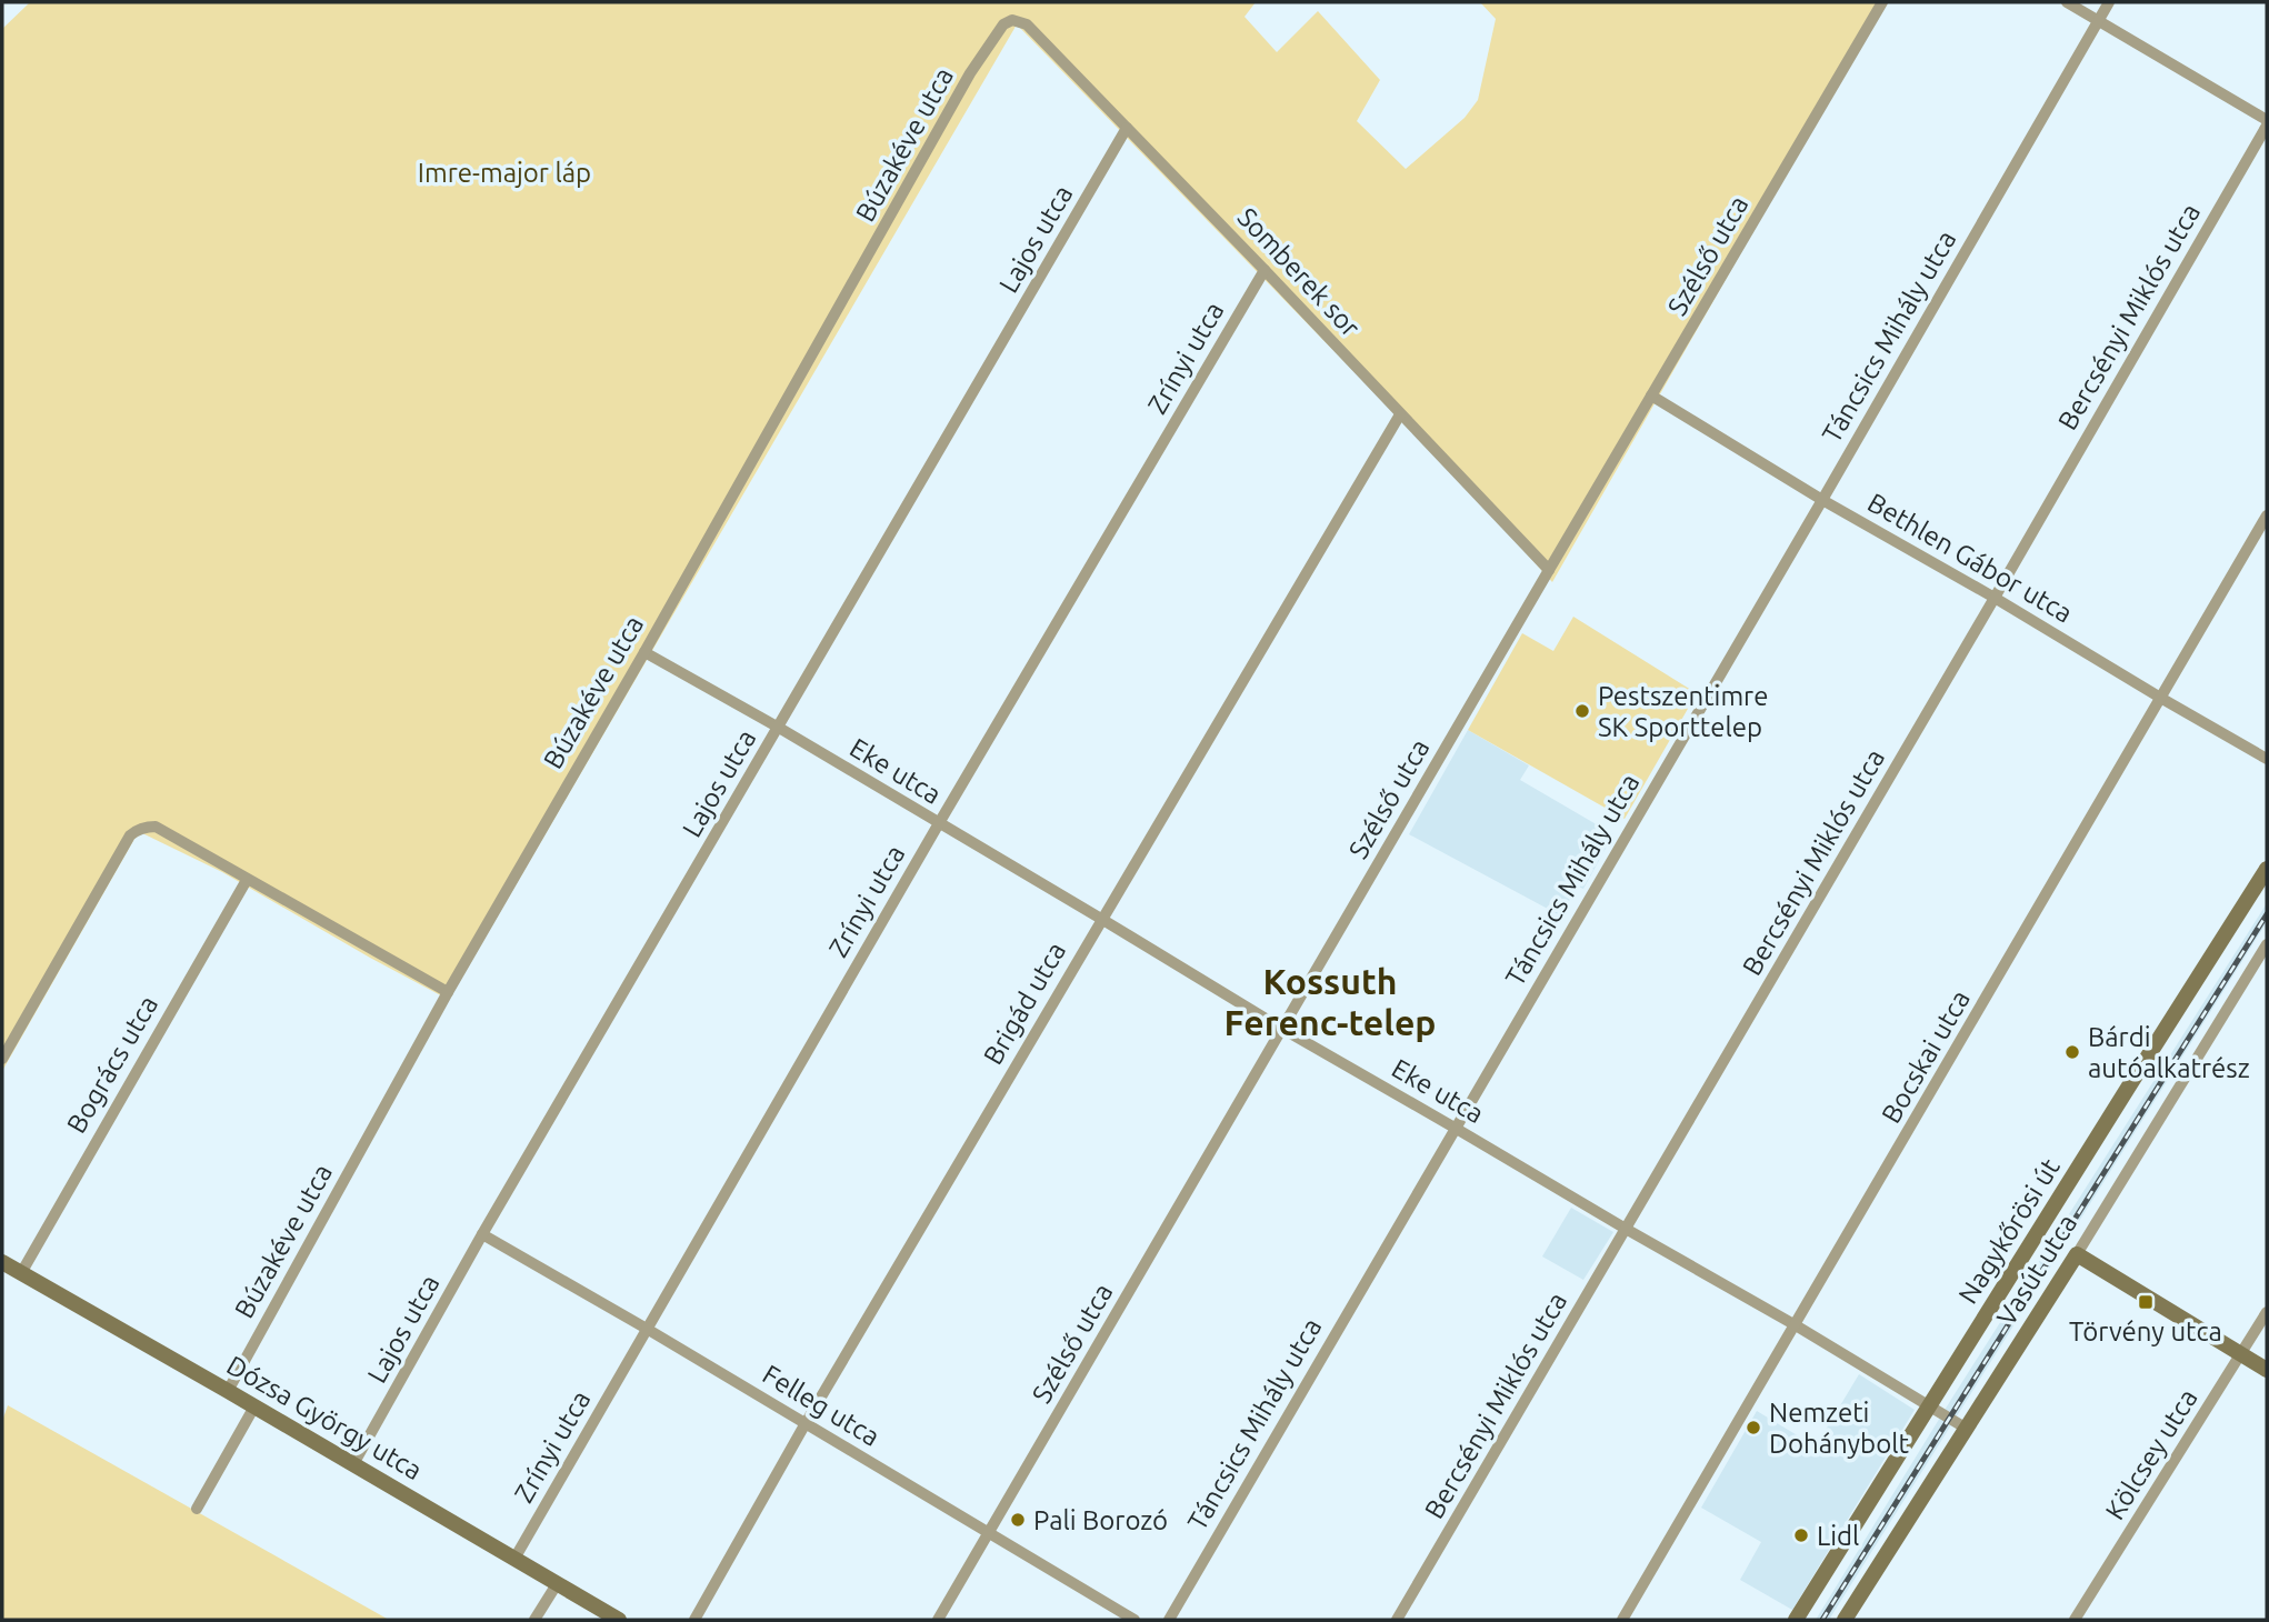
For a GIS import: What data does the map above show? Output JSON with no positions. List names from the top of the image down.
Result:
{
  "streets": {
    "street": [
      "Búzakéve utca",
      "Lajos utca",
      "Szélső utca",
      "Somberek sor",
      "Bercsényi Miklós utca",
      "Táncsics Mihály utca",
      "Zrínyi utca",
      "Bethlen Gábor utca",
      "Eke utca",
      "Brigád utca",
      "Bocskai utca",
      "Bogrács utca",
      "Nagykőrösi út",
      "Vasút utca",
      "Felleg utca",
      "Dózsa György utca",
      "Kölcsey utca"
    ]
  },
  "crossings": [
    ["Búzakéve utca", "Somberek sor"],
    ["Búzakéve utca", "Eke utca"],
    ["Búzakéve utca", "Dózsa György utca"],
    ["Lajos utca", "Somberek sor"],
    ["Lajos utca", "Eke utca"],
    ["Lajos utca", "Felleg utca"],
    ["Lajos utca", "Dózsa György utca"],
    ["Szélső utca", "Somberek sor"],
    ["Szélső utca", "Bethlen Gábor utca"],
    ["Szélső utca", "Eke utca"],
    ["Szélső utca", "Felleg utca"],
    ["Somberek sor", "Zrínyi utca"],
    ["Somberek sor", "Brigád utca"],
    ["Bercsényi Miklós utca", "Bethlen Gábor utca"],
    ["Bercsényi Miklós utca", "Eke utca"],
    ["Táncsics Mihály utca", "Bethlen Gábor utca"],
    ["Táncsics Mihály utca", "Eke utca"],
    ["Zrínyi utca", "Eke utca"],
    ["Zrínyi utca", "Felleg utca"],
    ["Zrínyi utca", "Dózsa György utca"],
    ["Bethlen Gábor utca", "Bocskai utca"],
    ["Eke utca", "Brigád utca"],
    ["Eke utca", "Bocskai utca"],
    ["Eke utca", "Nagykőrösi út"],
    ["Eke utca", "Vasút utca"],
    ["Brigád utca", "Felleg utca"],
    ["Bogrács utca", "Dózsa György utca"]
  ],
  "districts": ["Kossuth Ferenc-telep"],
  "parks": ["Imre-major láp"],
  "places": {
    "other": [
      "Pestszentimre SK Sporttelep",
      "Bárdi autóalkatrész",
      "Nemzeti Dohánybolt",
      "Pali Borozó",
      "Lidl"
    ],
    "transit": ["Törvény utca"]
  }
}
